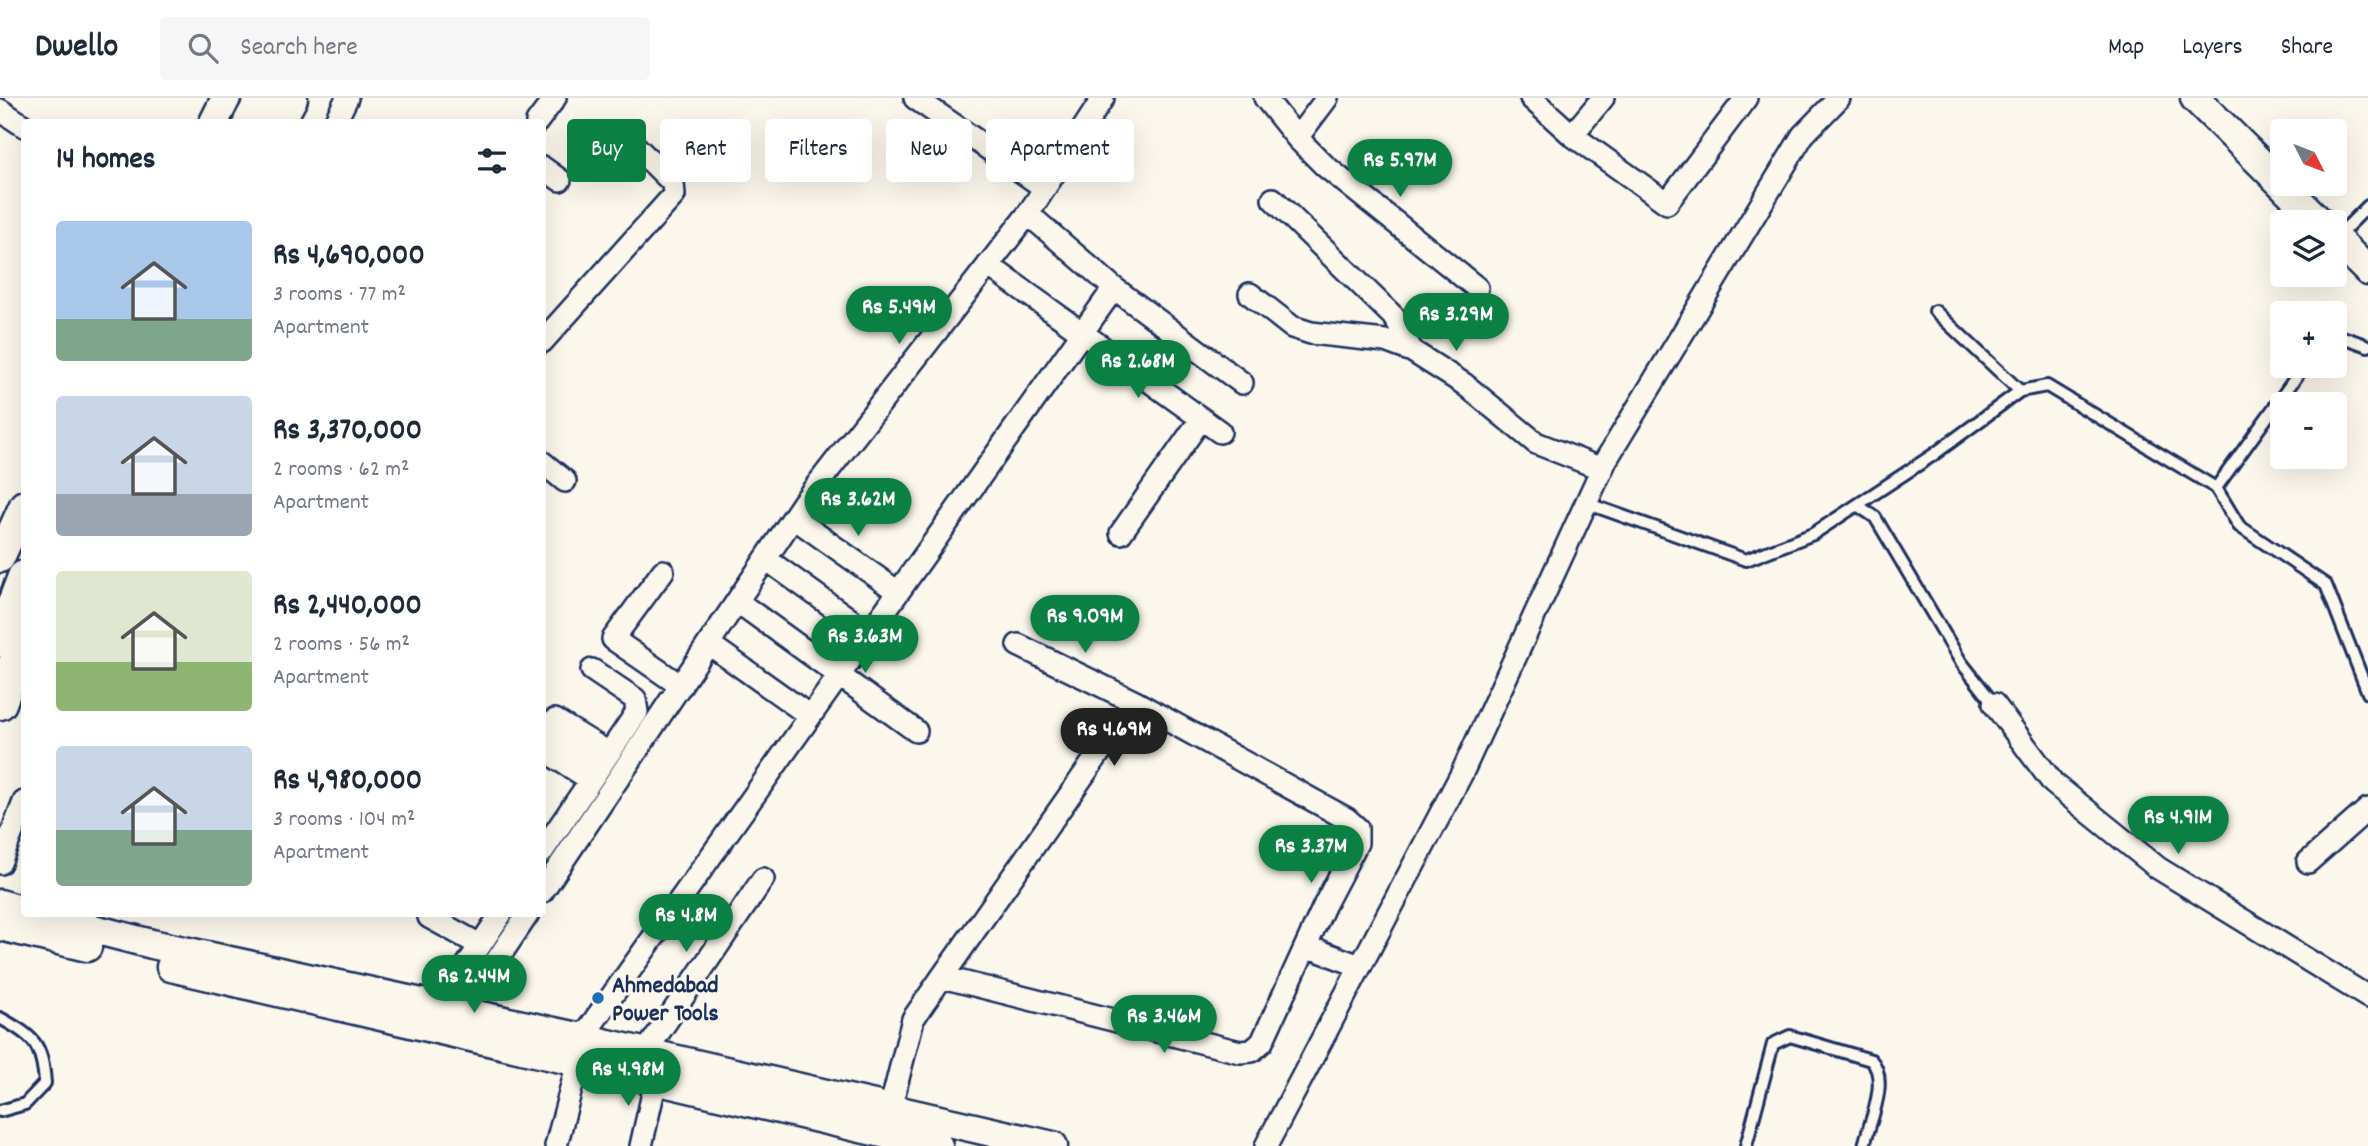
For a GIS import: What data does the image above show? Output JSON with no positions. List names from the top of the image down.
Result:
{
  "places": ["Ahmedabad Power Tools"],
  "north": "bottom right",
  "page": {
    "header": "Dwello",
    "search": "Search here",
    "nav": ["Map", "Layers", "Share"],
    "map_buttons": ["+", "−"],
    "chip": [
      "Buy",
      "Rent",
      "Filters",
      "New",
      "Apartment"
    ],
    "heading": "14 homes",
    "price": [
      "Rs 5.97M",
      "Rs 5.49M",
      "Rs 3.29M",
      "Rs 2.68M",
      "Rs 3.62M",
      "Rs 9.09M",
      "Rs 3.63M",
      "Rs 4.69M",
      "Rs 4.91M",
      "Rs 3.37M",
      "Rs 4.8M",
      "Rs 2.44M",
      "Rs 3.46M",
      "Rs 4.98M"
    ],
    "list": [
      {
        "name": "Rs 4,690,000",
        "note": "3 rooms · 77 m² · Apartment"
      },
      {
        "name": "Rs 3,370,000",
        "note": "2 rooms · 62 m² · Apartment"
      },
      {
        "name": "Rs 2,440,000",
        "note": "2 rooms · 56 m² · Apartment"
      },
      {
        "name": "Rs 4,980,000",
        "note": "3 rooms · 104 m² · Apartment"
      }
    ]
  }
}
